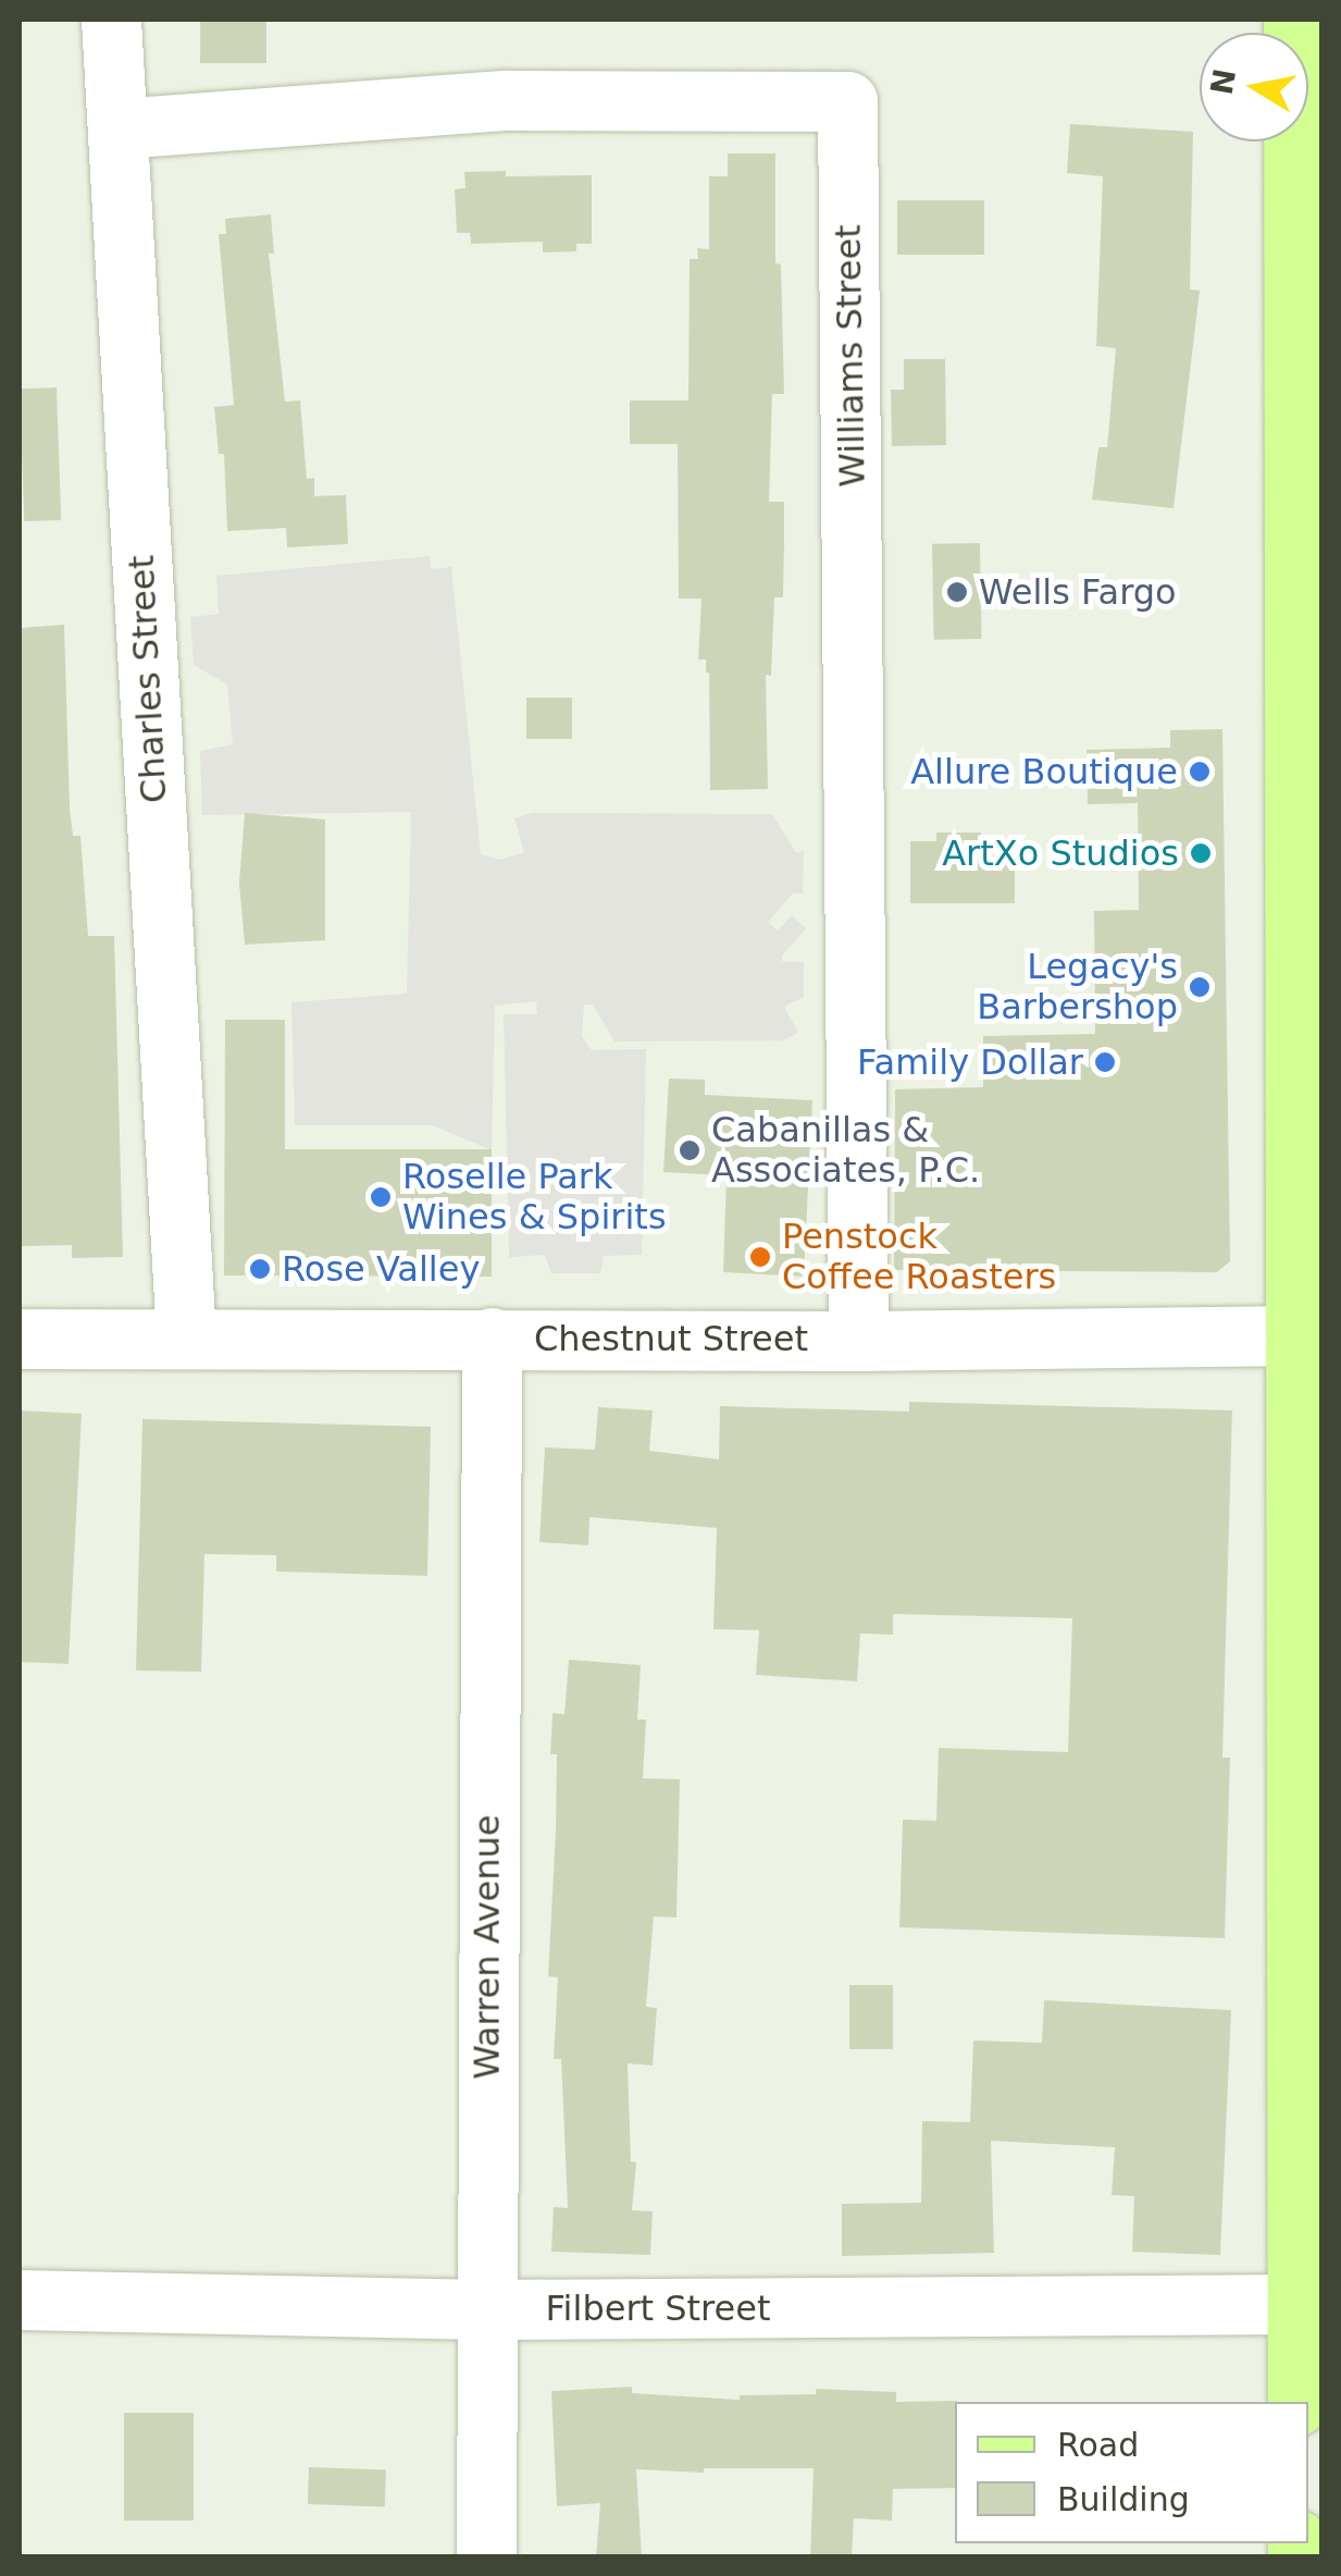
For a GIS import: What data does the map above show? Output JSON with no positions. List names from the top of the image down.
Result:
{
  "streets": {
    "street": [
      "Williams Street",
      "Charles Street",
      "Chestnut Street",
      "Warren Avenue",
      "Filbert Street"
    ]
  },
  "crossings": [
    ["Williams Street", "Charles Street"],
    ["Williams Street", "Chestnut Street"],
    ["Charles Street", "Chestnut Street"],
    ["Chestnut Street", "Warren Avenue"],
    ["Warren Avenue", "Filbert Street"]
  ],
  "places": [
    "Wells Fargo",
    "Allure Boutique",
    "ArtXo Studios",
    "Legacy's Barbershop",
    "Family Dollar",
    "Cabanillas & Associates, P.C.",
    "Roselle Park Wines & Spirits",
    "Penstock Coffee Roasters",
    "Rose Valley"
  ],
  "legend": ["Road", "Building"],
  "north": "left"
}
